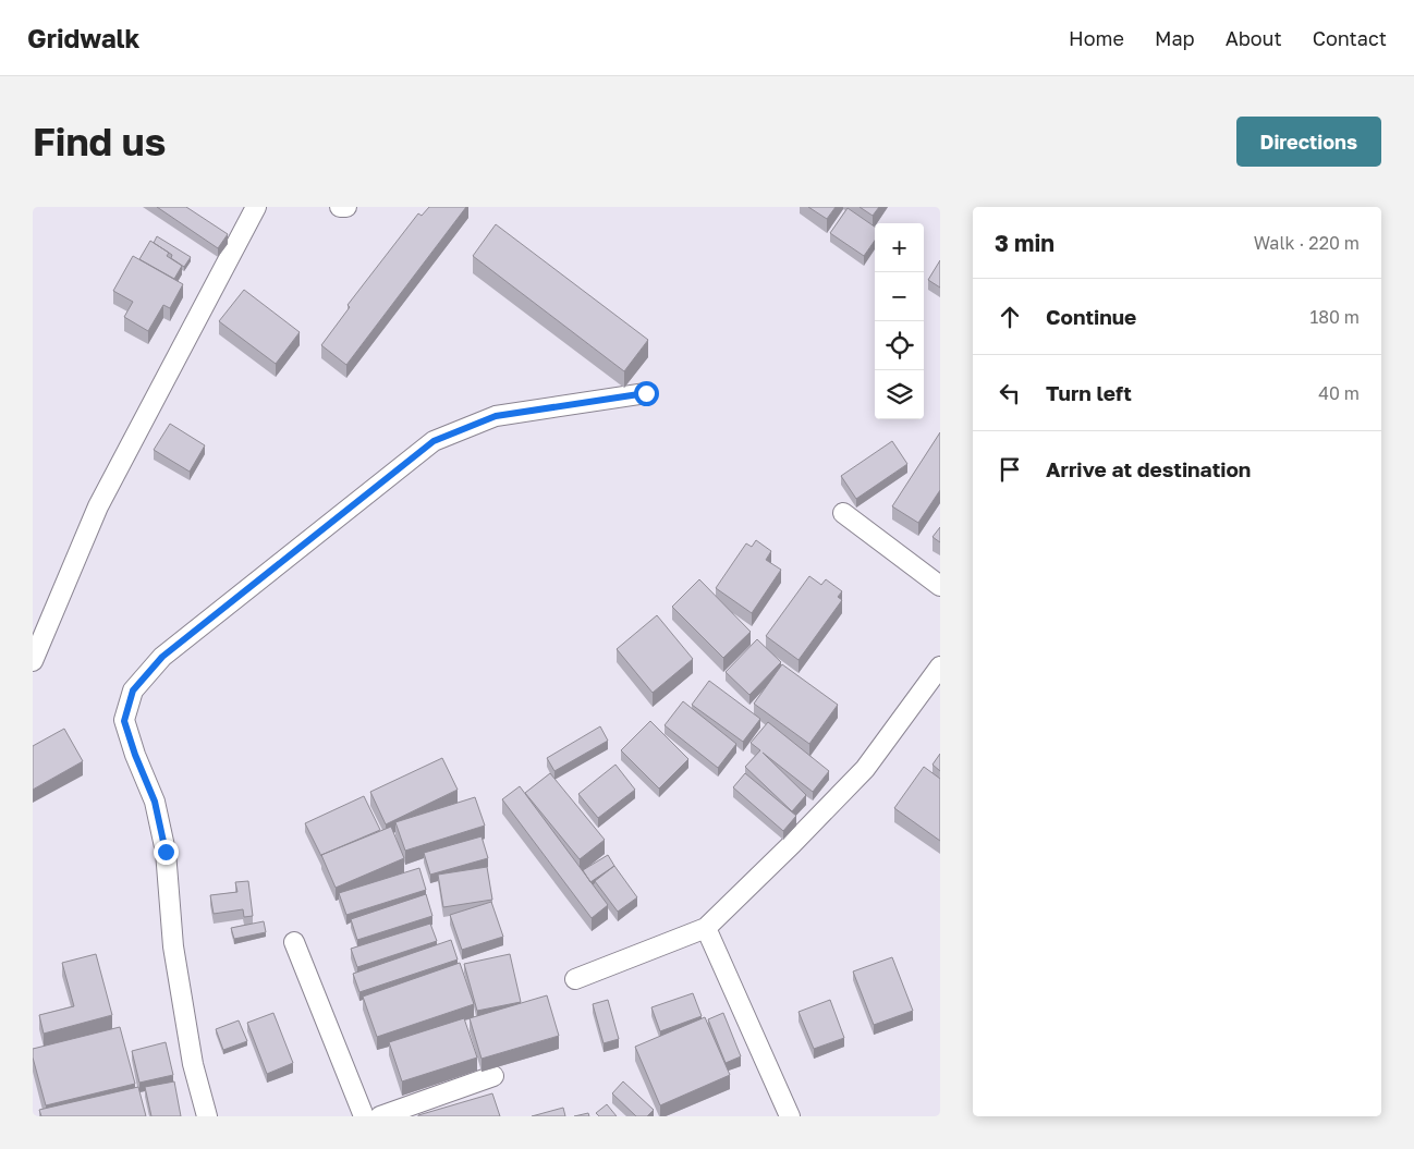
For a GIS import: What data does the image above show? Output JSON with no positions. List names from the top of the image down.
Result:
{
  "page": {
    "header": "Gridwalk",
    "nav": [
      "Home",
      "Map",
      "About",
      "Contact"
    ],
    "buttons": "Directions",
    "title": "Find us",
    "heading": ["3 min", "Walk · 220 m"],
    "map_buttons": ["+", "−"],
    "list": [
      ["Continue", "180 m"],
      ["Turn left", "40 m"],
      "Arrive at destination"
    ]
  }
}
